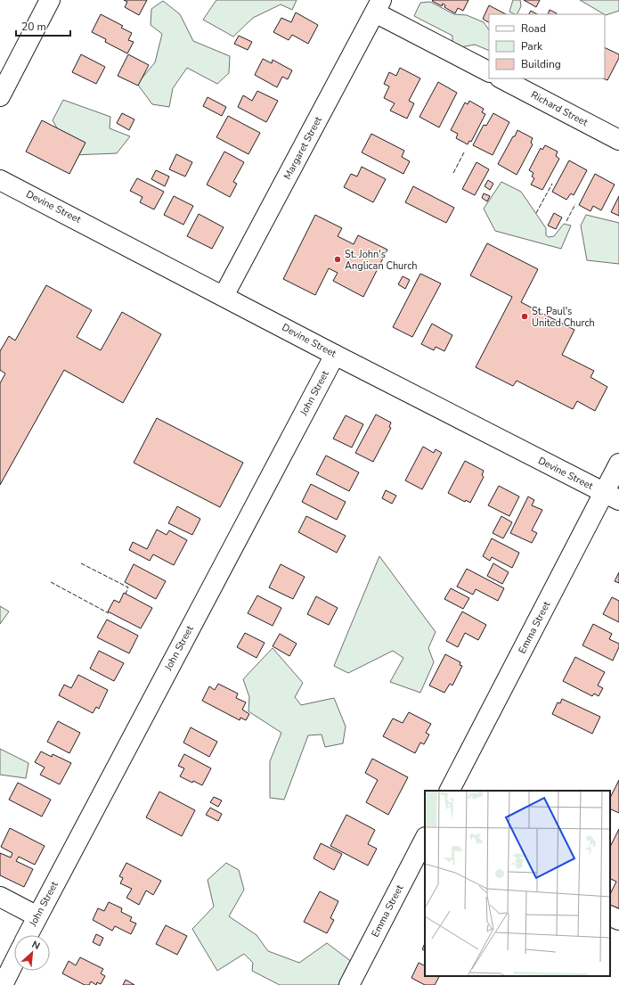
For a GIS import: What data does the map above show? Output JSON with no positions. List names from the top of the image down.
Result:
{
  "streets": {
    "street": [
      "Richard Street",
      "Margaret Street",
      "Devine Street",
      "John Street",
      "Emma Street"
    ]
  },
  "crossings": [
    ["Margaret Street", "Devine Street"],
    ["Devine Street", "John Street"],
    ["Devine Street", "Emma Street"]
  ],
  "places": ["St. John's Anglican Church", "St. Paul's United Church"],
  "legend": ["Road", "Park", "Building"],
  "scale_bar": "20 m",
  "north": "top right"
}
